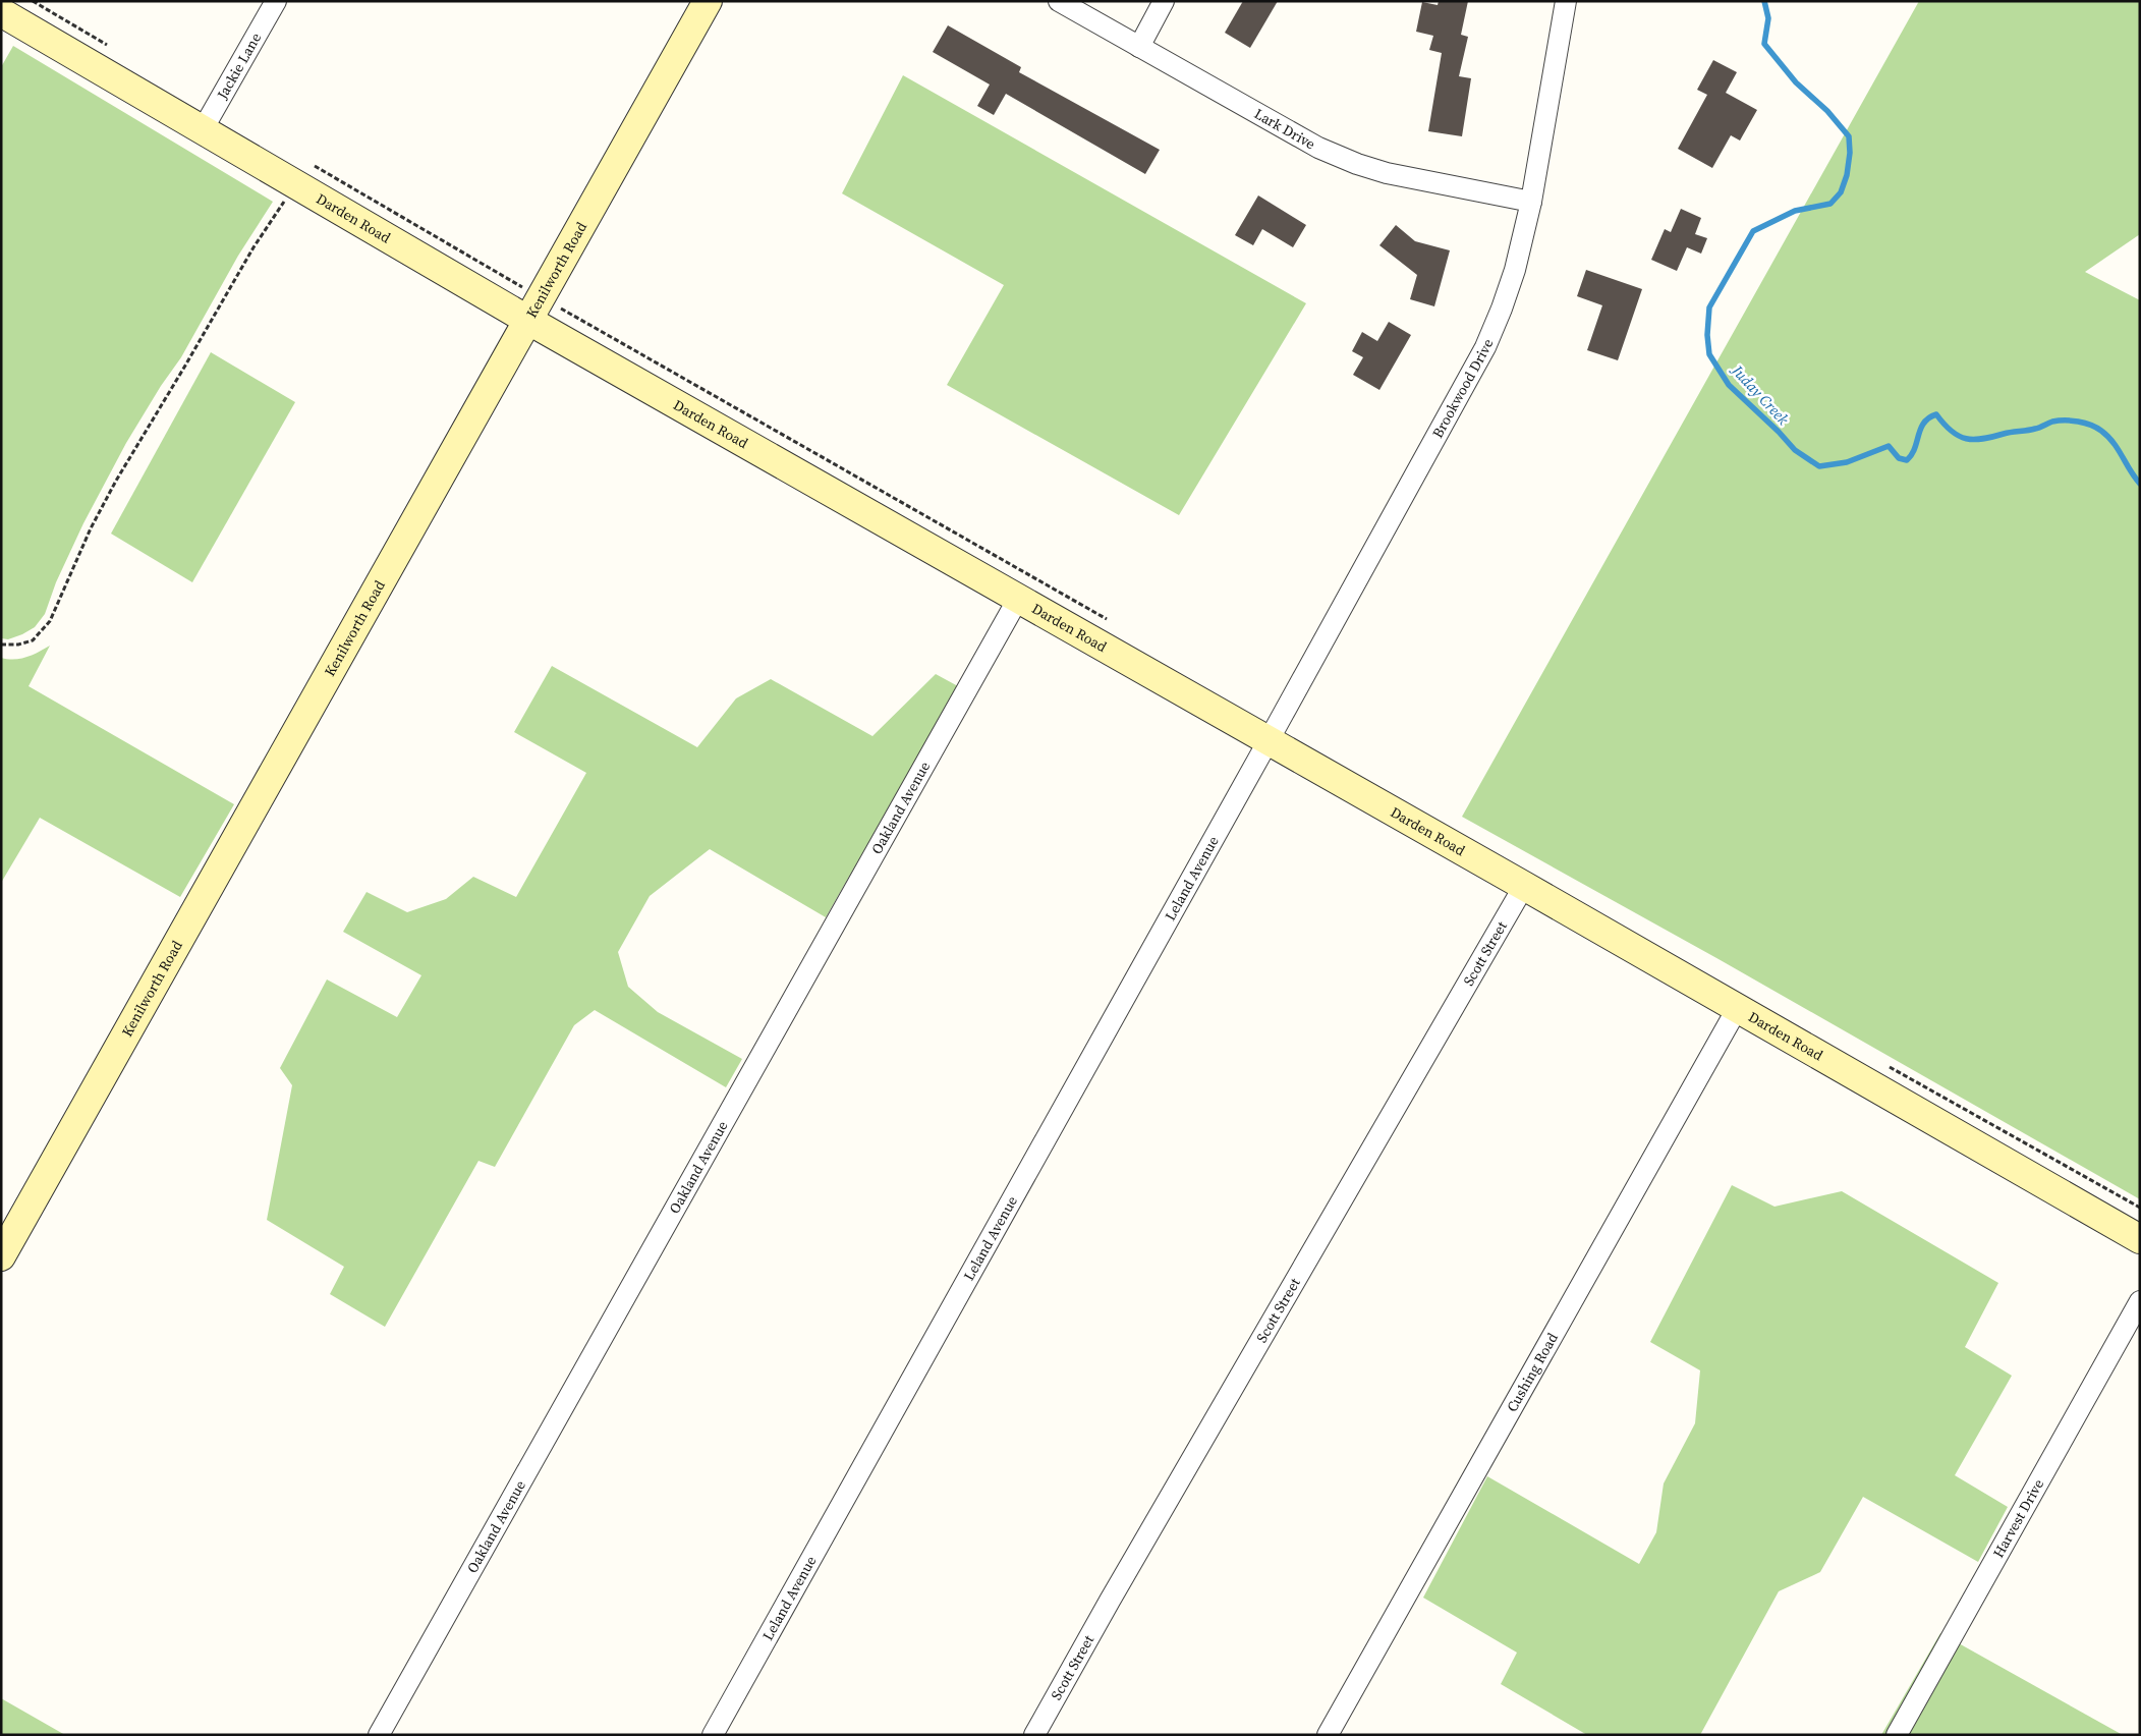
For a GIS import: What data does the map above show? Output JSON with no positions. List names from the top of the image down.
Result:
{
  "streets": {
    "street": [
      "Jackie Lane",
      "Lark Drive",
      "Darden Road",
      "Kenilworth Road",
      "Brookwood Drive",
      "Oakland Avenue",
      "Leland Avenue",
      "Scott Street",
      "Cushing Road",
      "Harvest Drive"
    ]
  },
  "crossings": [
    ["Jackie Lane", "Darden Road"],
    ["Lark Drive", "Brookwood Drive"],
    ["Darden Road", "Kenilworth Road"],
    ["Darden Road", "Brookwood Drive"],
    ["Darden Road", "Oakland Avenue"],
    ["Darden Road", "Leland Avenue"],
    ["Darden Road", "Scott Street"],
    ["Darden Road", "Cushing Road"],
    ["Brookwood Drive", "Leland Avenue"]
  ],
  "water": ["Juday Creek"]
}
